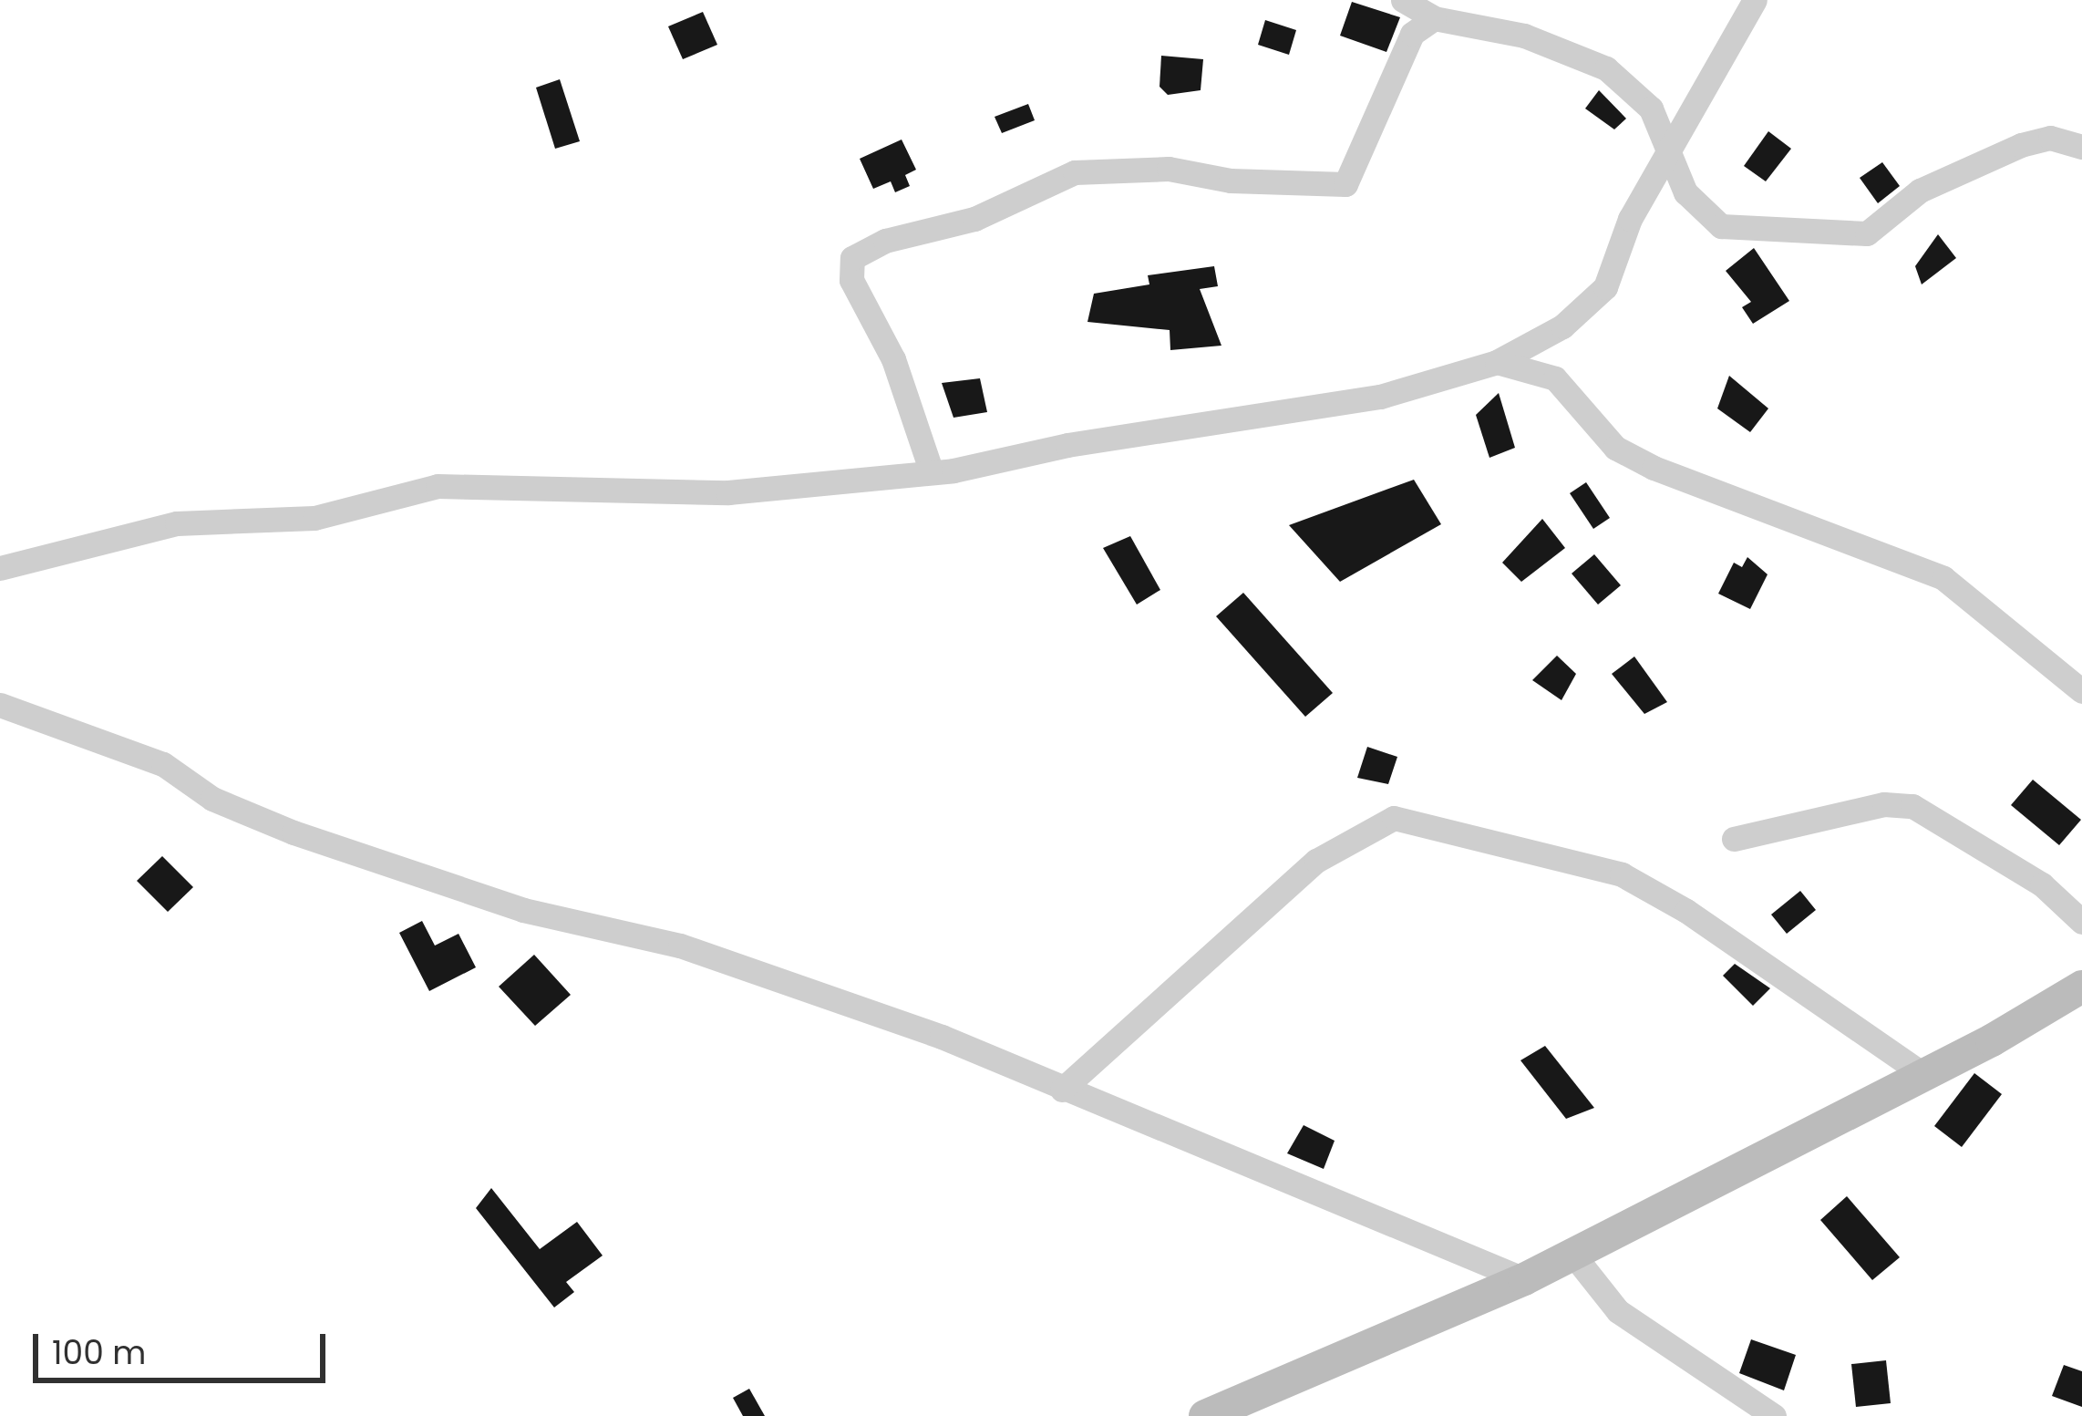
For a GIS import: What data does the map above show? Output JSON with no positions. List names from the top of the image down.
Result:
{
  "scale_bar": "100 m"
}
